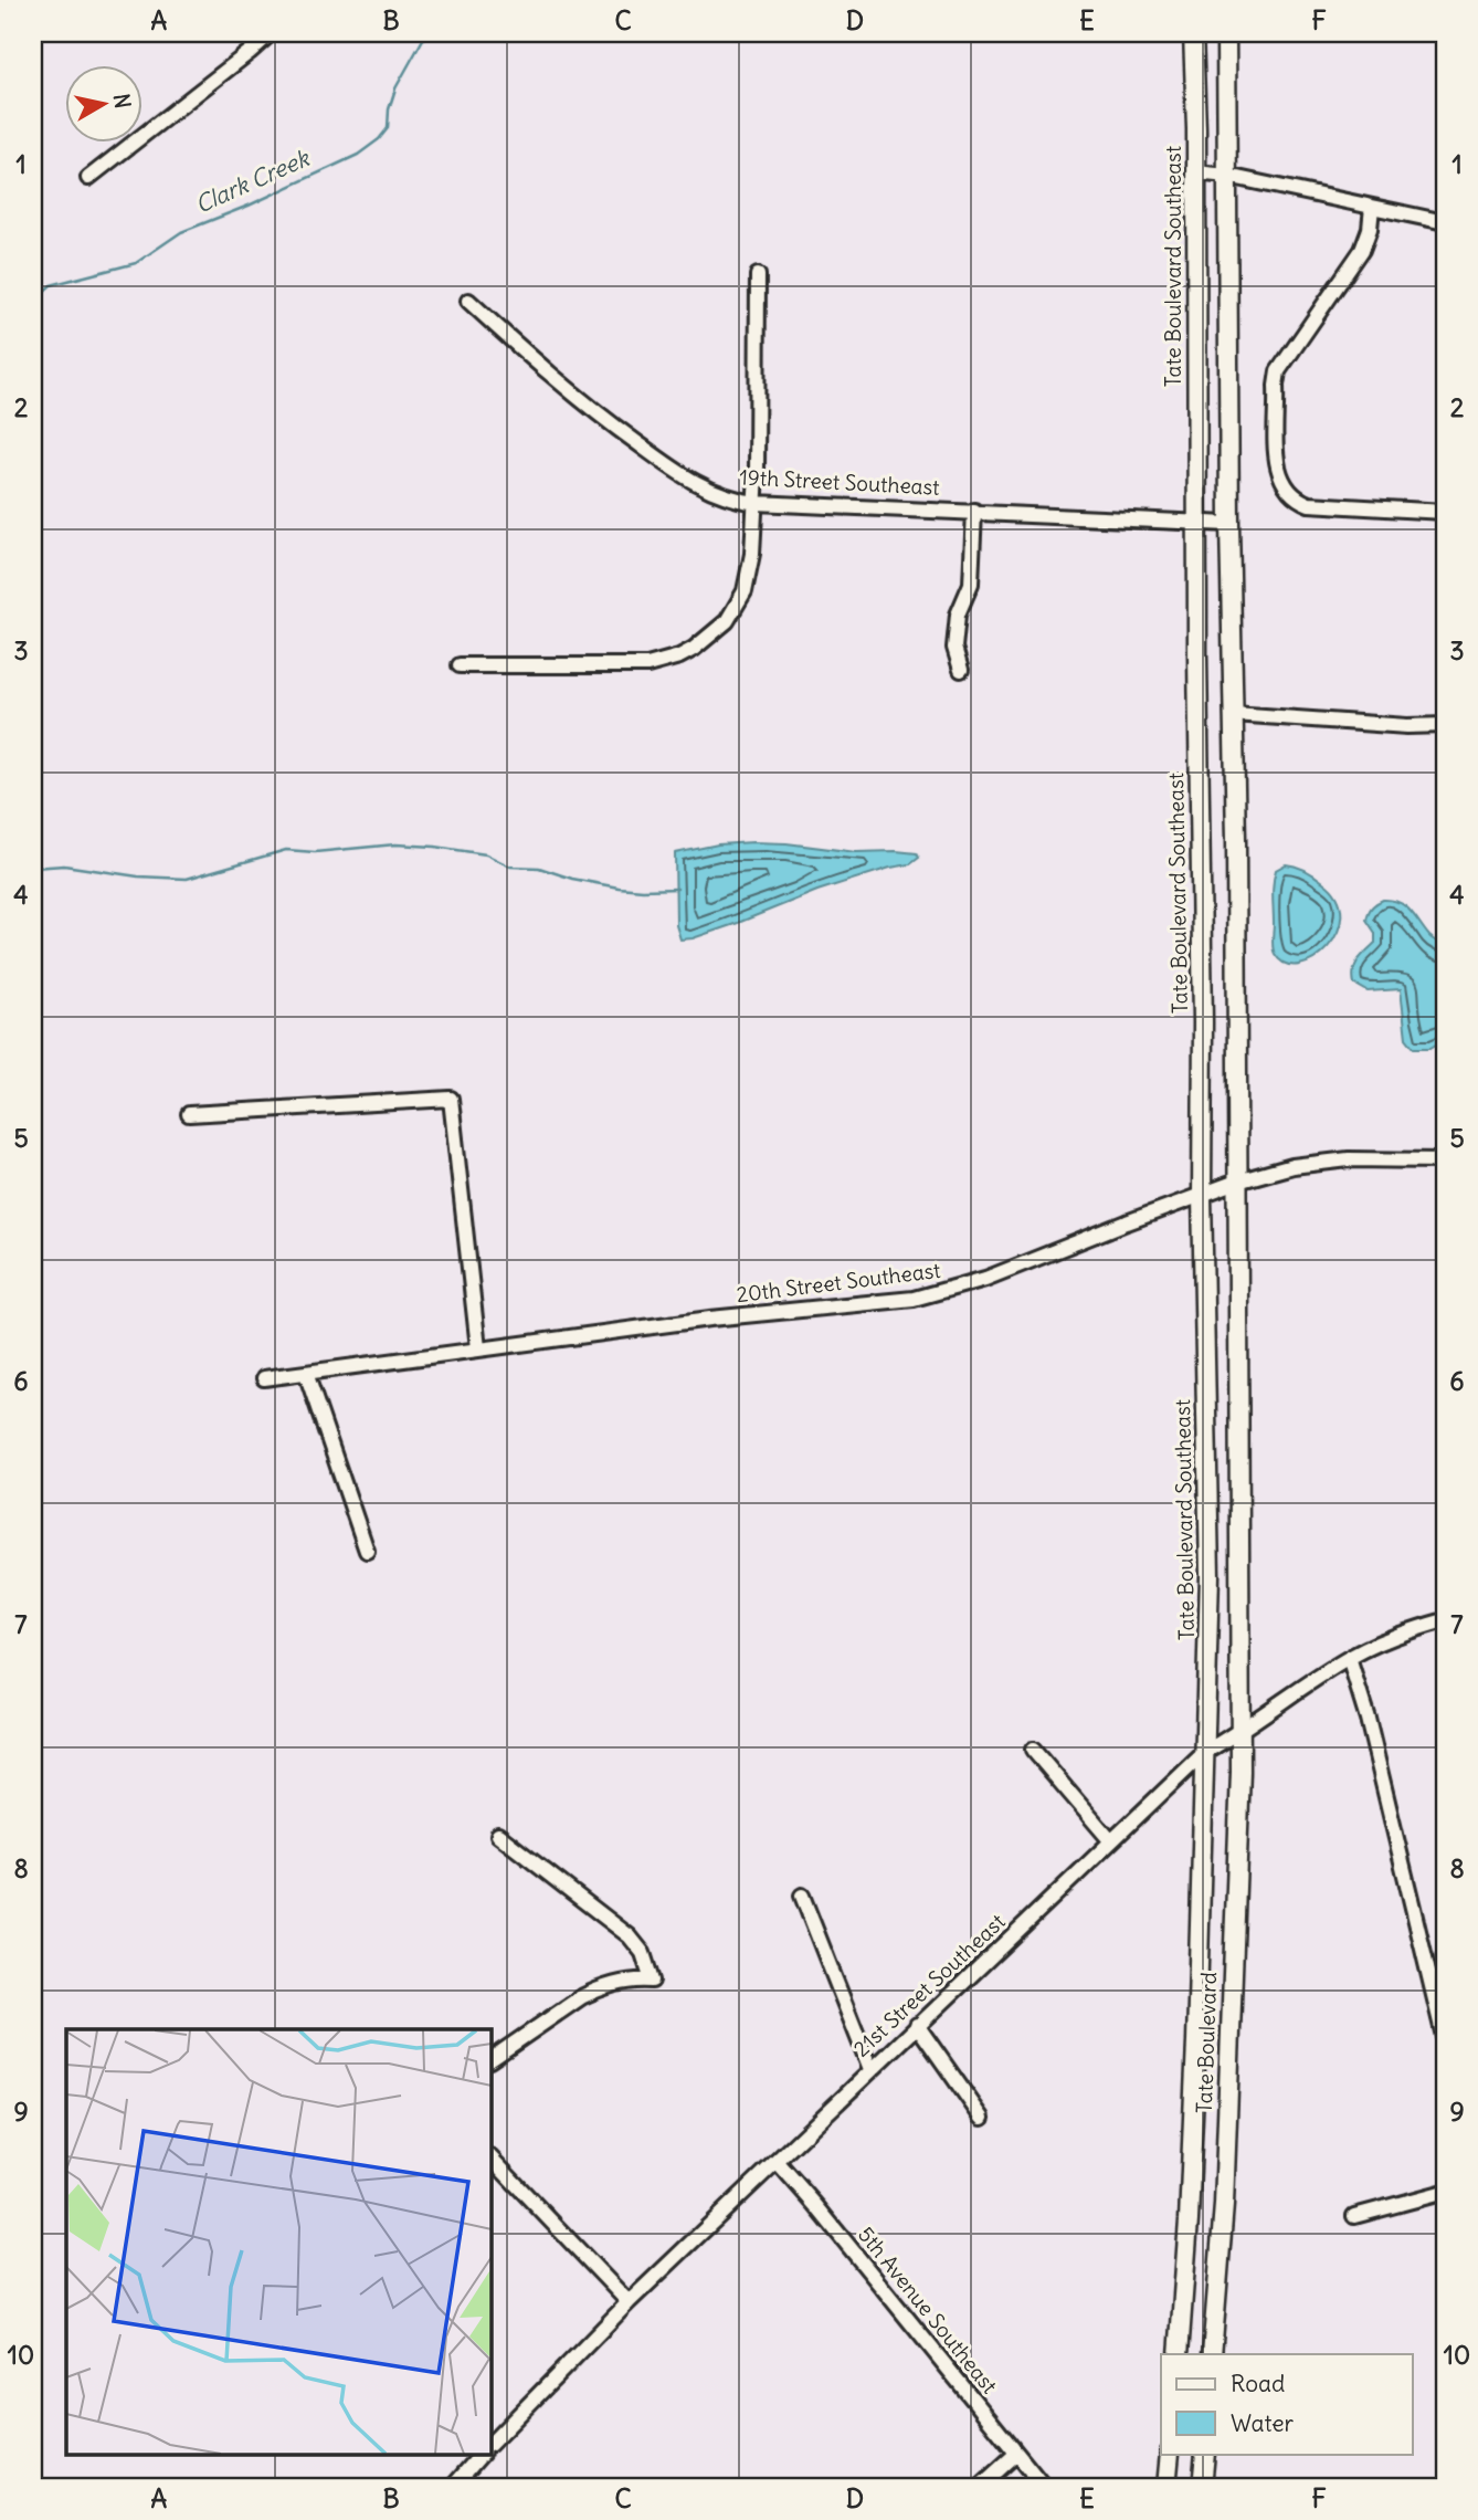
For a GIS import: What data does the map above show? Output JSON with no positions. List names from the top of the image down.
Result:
{
  "streets": {
    "main road": ["Tate Boulevard Southeast", "Tate Boulevard"],
    "street": [
      "19th Street Southeast",
      "20th Street Southeast",
      "21st Street Southeast",
      "5th Avenue Southeast"
    ]
  },
  "crossings": [
    ["Tate Boulevard Southeast", "19th Street Southeast"],
    ["Tate Boulevard Southeast", "20th Street Southeast"],
    ["Tate Boulevard Southeast", "21st Street Southeast"],
    ["Tate Boulevard Southeast", "Tate Boulevard"],
    ["21st Street Southeast", "Tate Boulevard"],
    ["21st Street Southeast", "5th Avenue Southeast"]
  ],
  "water": ["Clark Creek"],
  "legend": ["Road", "Water"],
  "north": "right",
  "grid": {
    "columns": [
      "A",
      "B",
      "C",
      "D",
      "E",
      "F"
    ],
    "rows": [
      "1",
      "2",
      "3",
      "4",
      "5",
      "6",
      "7",
      "8",
      "9",
      "10"
    ]
  }
}
